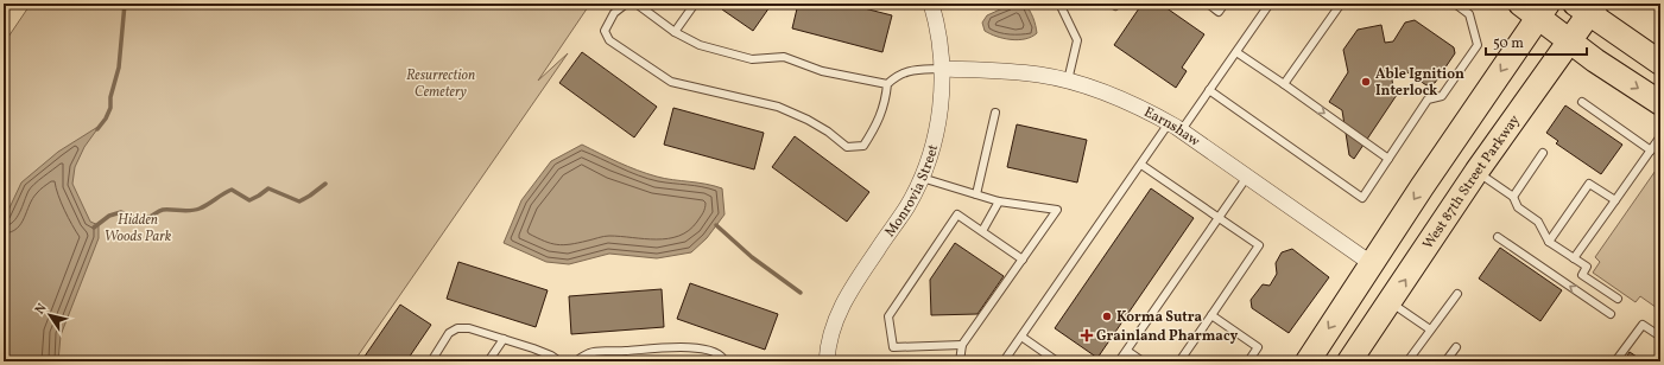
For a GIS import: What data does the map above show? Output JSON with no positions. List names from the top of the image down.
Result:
{
  "streets": {
    "main road": ["West 87th Street Parkway"],
    "street": ["Earnshaw", "Monrovia Street"]
  },
  "crossings": [
    ["Earnshaw", "Monrovia Street"]
  ],
  "parks": ["Resurrection Cemetery", "Hidden Woods Park"],
  "places": {
    "other": ["Able Ignition Interlock", "Korma Sutra"],
    "health": ["Grainland Pharmacy"]
  },
  "scale_bar": "50 m",
  "north": "top left"
}
